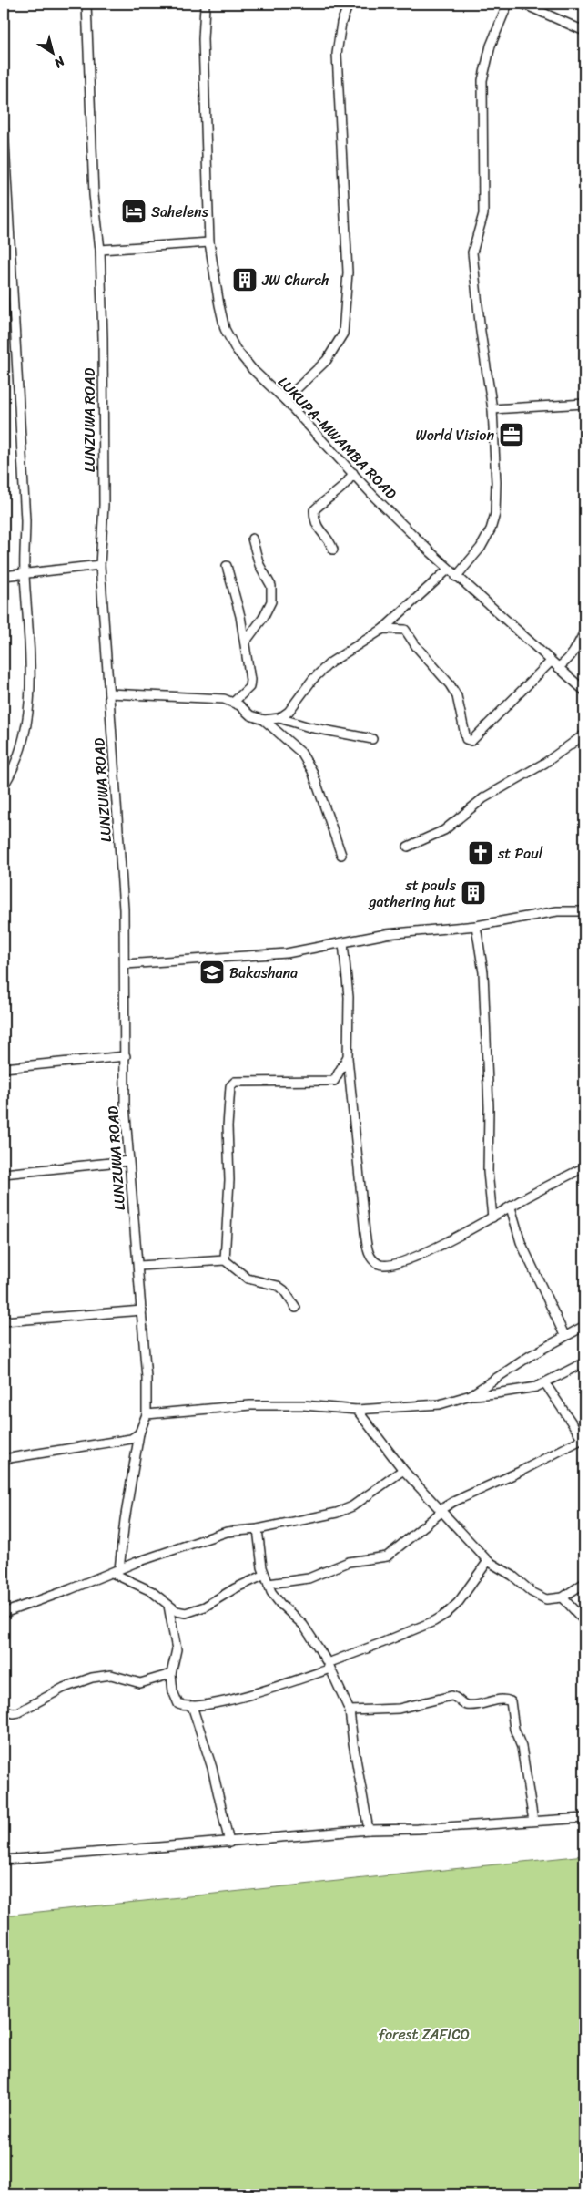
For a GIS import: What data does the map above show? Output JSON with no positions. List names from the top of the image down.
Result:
{
  "streets": {
    "street": ["LUNZUWA ROAD", "LUKUPA-MWAMBA ROAD"]
  },
  "parks": ["forest ZAFICO"],
  "places": {
    "hotel": ["Sahelens"],
    "building": ["JW Church", "st pauls gathering hut"],
    "office": ["World Vision"],
    "church": ["st Paul"],
    "school or university": ["Bakashana"]
  },
  "north": "bottom right"
}
